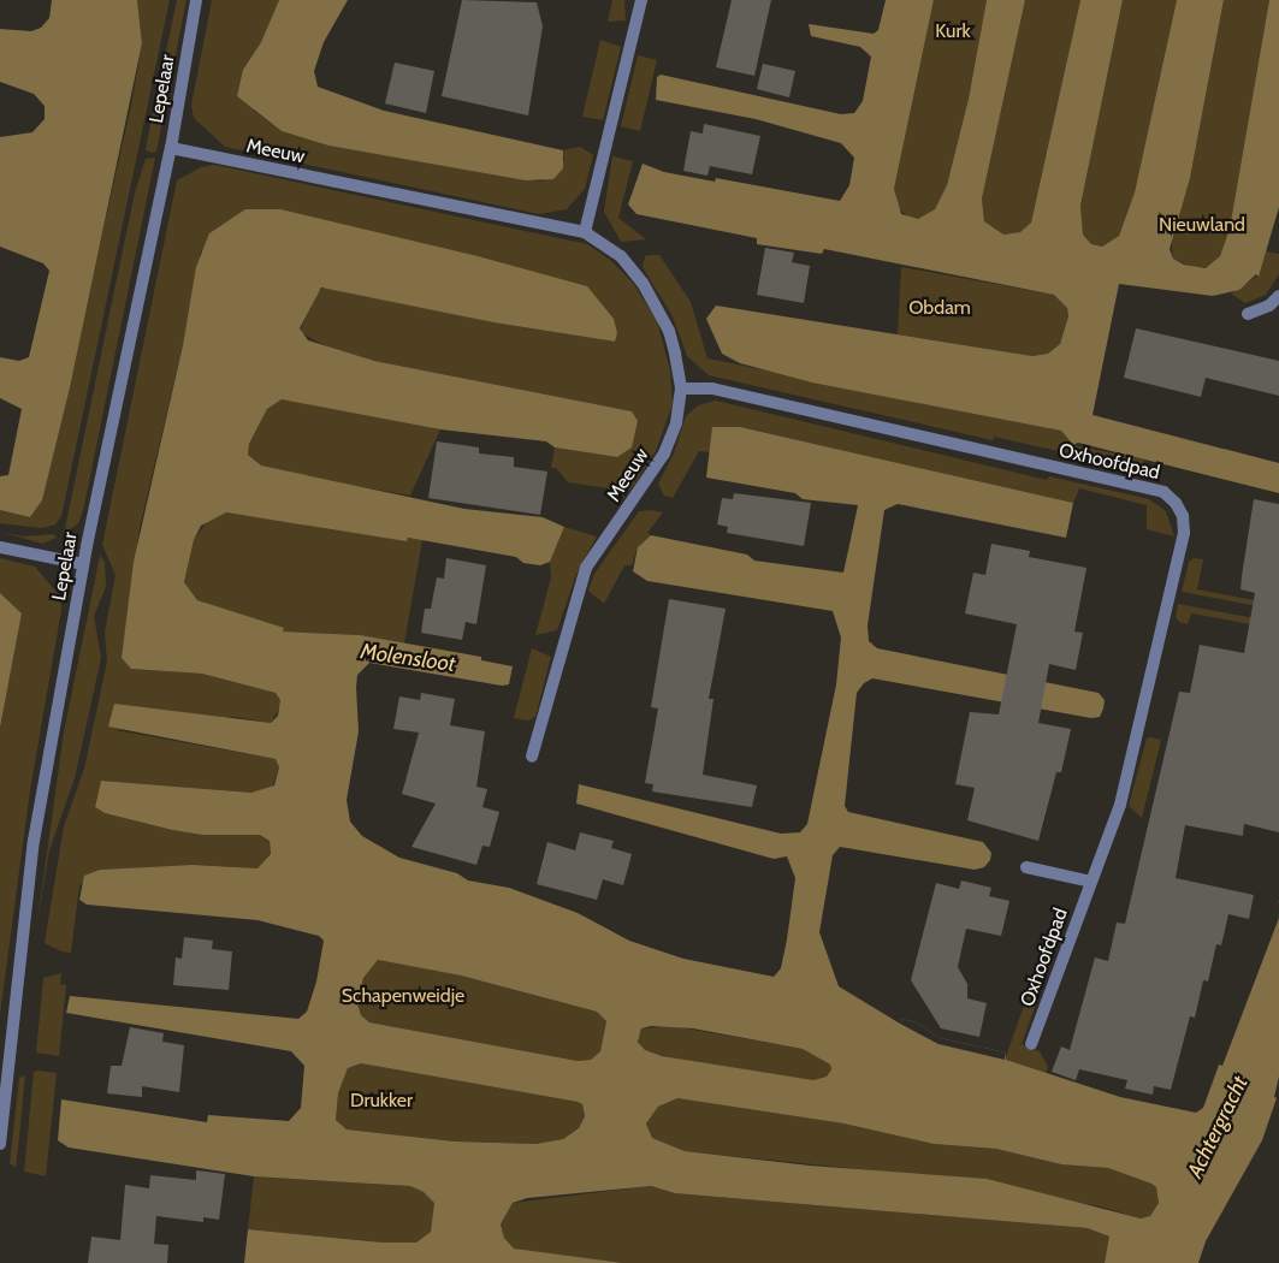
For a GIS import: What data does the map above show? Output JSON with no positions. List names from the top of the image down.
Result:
{
  "streets": {
    "street": ["Lepelaar", "Meeuw", "Oxhoofdpad"]
  },
  "crossings": [
    ["Lepelaar", "Meeuw"],
    ["Meeuw", "Oxhoofdpad"]
  ],
  "water": ["Molensloot", "Achtergracht"],
  "parks": [
    "Kurk",
    "Nieuwland",
    "Obdam",
    "Schapenweidje",
    "Drukker"
  ]
}
